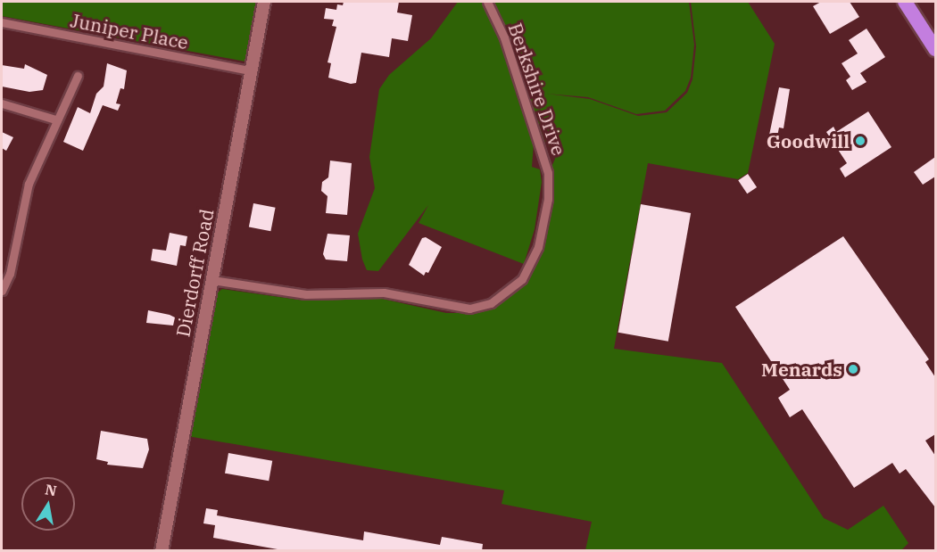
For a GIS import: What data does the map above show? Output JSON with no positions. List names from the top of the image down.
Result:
{
  "streets": {
    "street": ["Juniper Place", "Berkshire Drive", "Dierdorff Road"]
  },
  "crossings": [
    ["Juniper Place", "Dierdorff Road"],
    ["Berkshire Drive", "Dierdorff Road"]
  ],
  "places": ["Goodwill", "Menards"],
  "north": "top"
}
